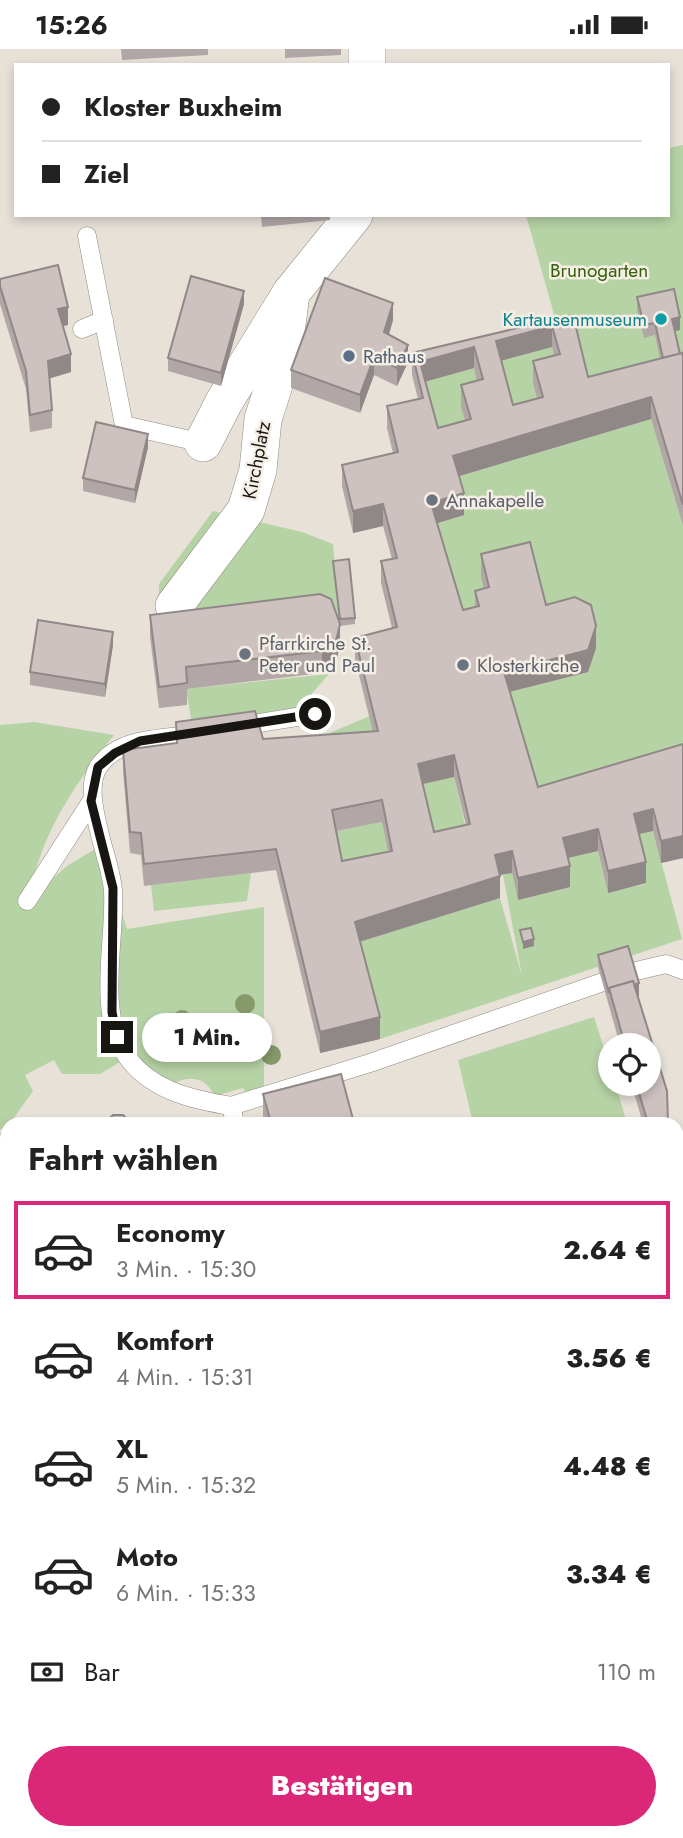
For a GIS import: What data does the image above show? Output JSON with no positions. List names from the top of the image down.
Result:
{
  "streets": {
    "street": ["Kirchplatz"]
  },
  "parks": ["Brunogarten"],
  "places": [
    "Kartausenmuseum",
    "Rathaus",
    "Annakapelle",
    "Pfarrkirche St. Peter und Paul",
    "Klosterkirche"
  ],
  "page": {
    "status": "15:26",
    "banner": ["Kloster Buxheim", "Ziel"],
    "bubble": "1 Min.",
    "heading": "Fahrt wählen",
    "list": [
      {
        "name": "Economy",
        "note": "3 Min. · 15:30",
        "value": "2.64 €"
      },
      {
        "name": "Komfort",
        "note": "4 Min. · 15:31",
        "value": "3.56 €"
      },
      {
        "name": "XL",
        "note": "5 Min. · 15:32",
        "value": "4.48 €"
      },
      {
        "name": "Moto",
        "note": "6 Min. · 15:33",
        "value": "3.34 €"
      }
    ],
    "pay": ["Bar", "110 m"],
    "buttons": "Bestätigen"
  }
}
